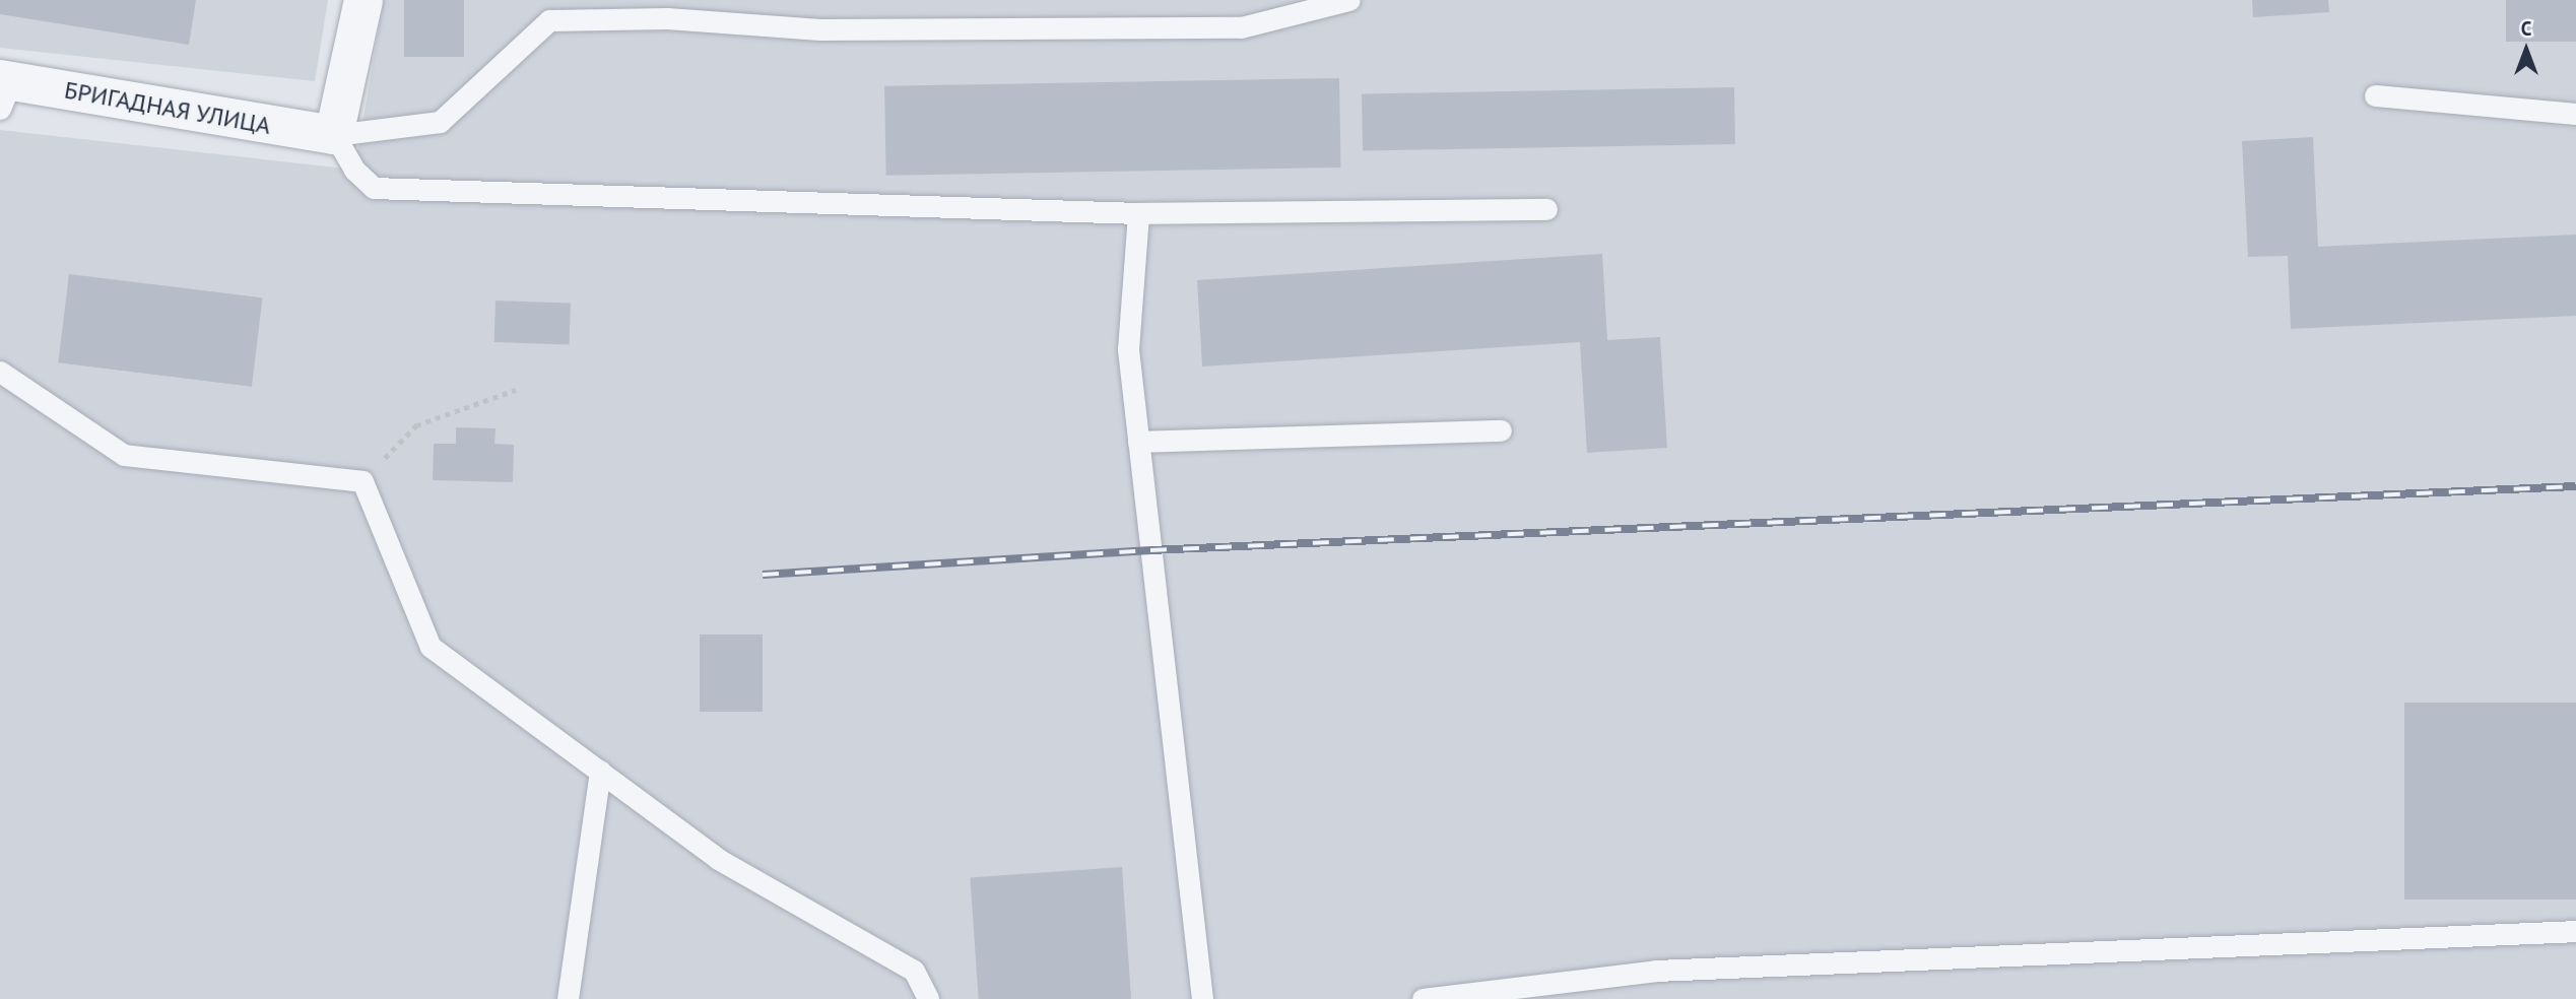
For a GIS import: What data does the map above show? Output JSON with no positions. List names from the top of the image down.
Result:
{
  "streets": {
    "street": ["БРИГАДНАЯ УЛИЦА"]
  },
  "north": "top"
}
